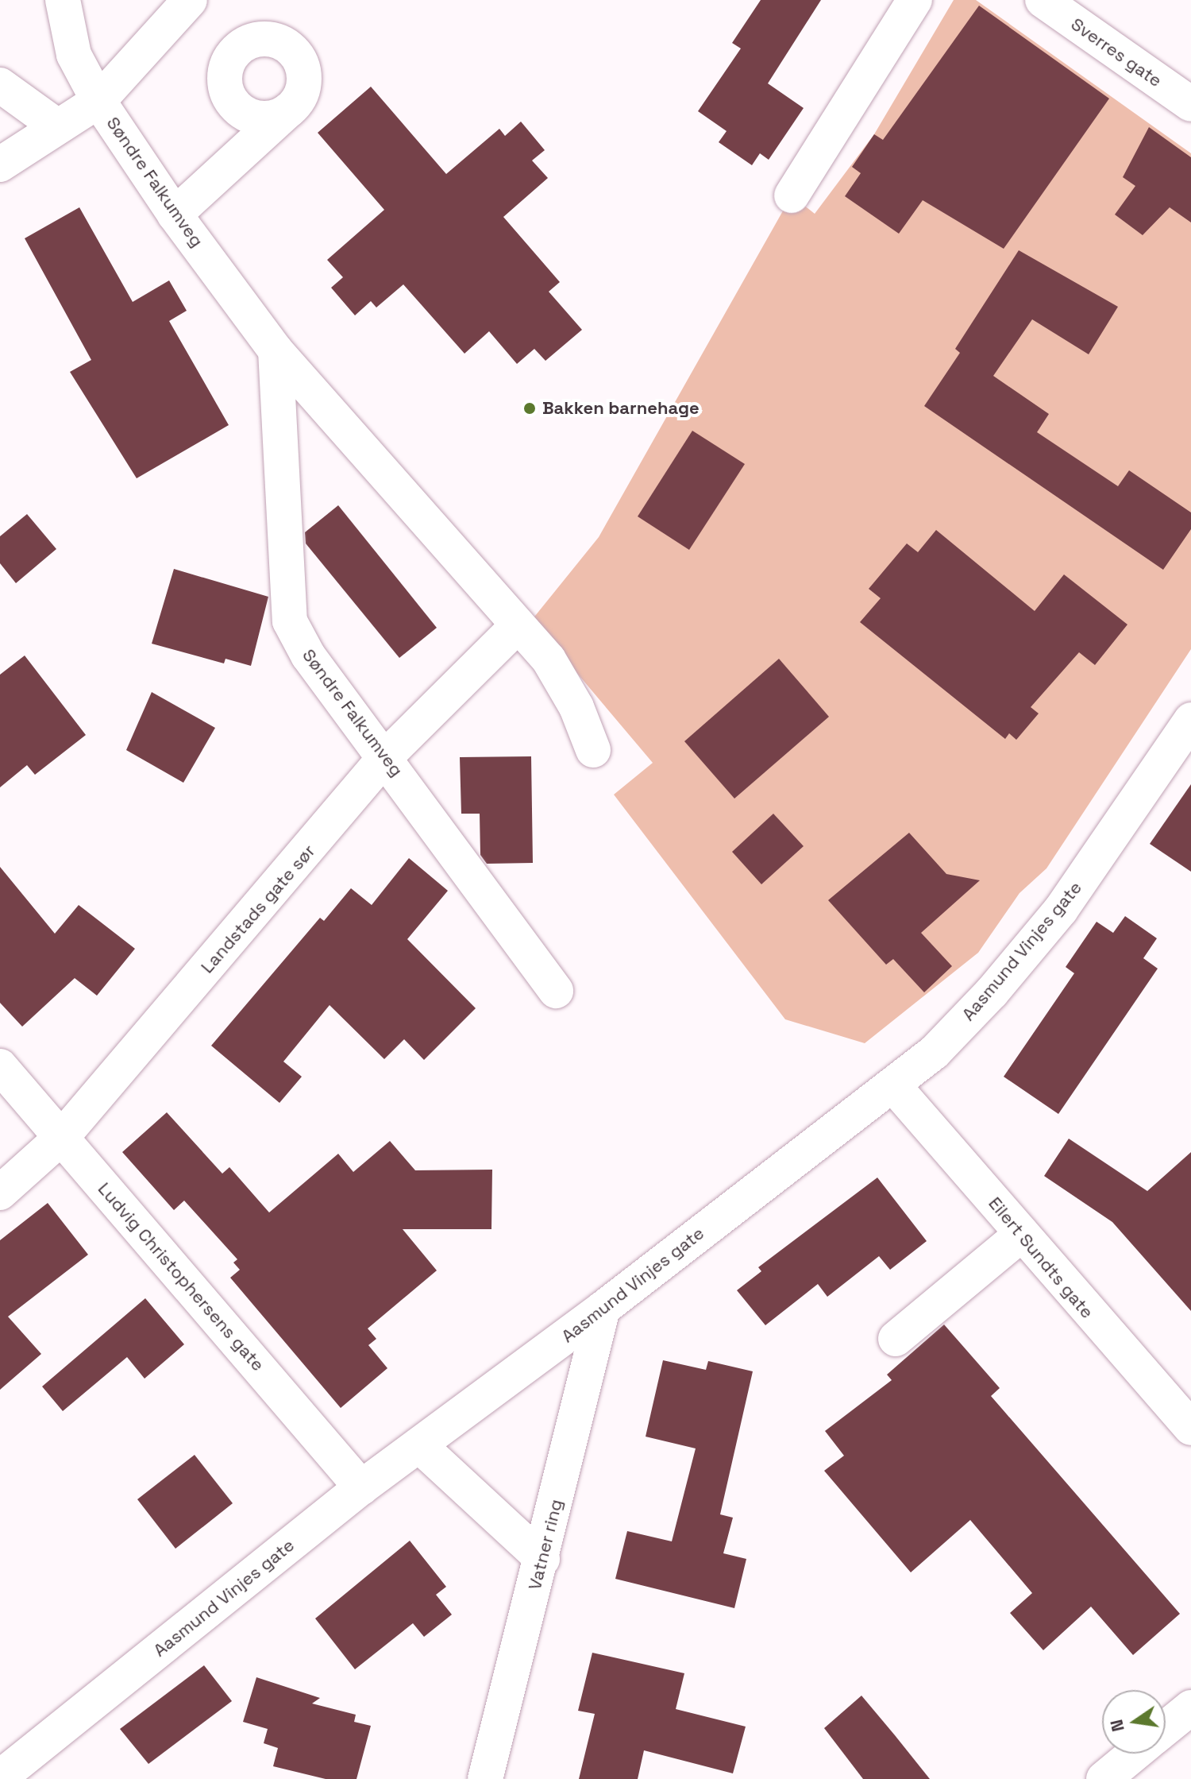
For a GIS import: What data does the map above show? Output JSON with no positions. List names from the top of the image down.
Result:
{
  "streets": {
    "street": [
      "Sverres gate",
      "Søndre Falkumveg",
      "Landstads gate sør",
      "Aasmund Vinjes gate",
      "Eilert Sundts gate",
      "Ludvig Christophersens gate",
      "Vatner ring"
    ]
  },
  "crossings": [
    ["Søndre Falkumveg", "Landstads gate sør"],
    ["Landstads gate sør", "Ludvig Christophersens gate"],
    ["Aasmund Vinjes gate", "Eilert Sundts gate"],
    ["Aasmund Vinjes gate", "Ludvig Christophersens gate"],
    ["Aasmund Vinjes gate", "Vatner ring"]
  ],
  "places": ["Bakken barnehage"],
  "north": "left"
}
